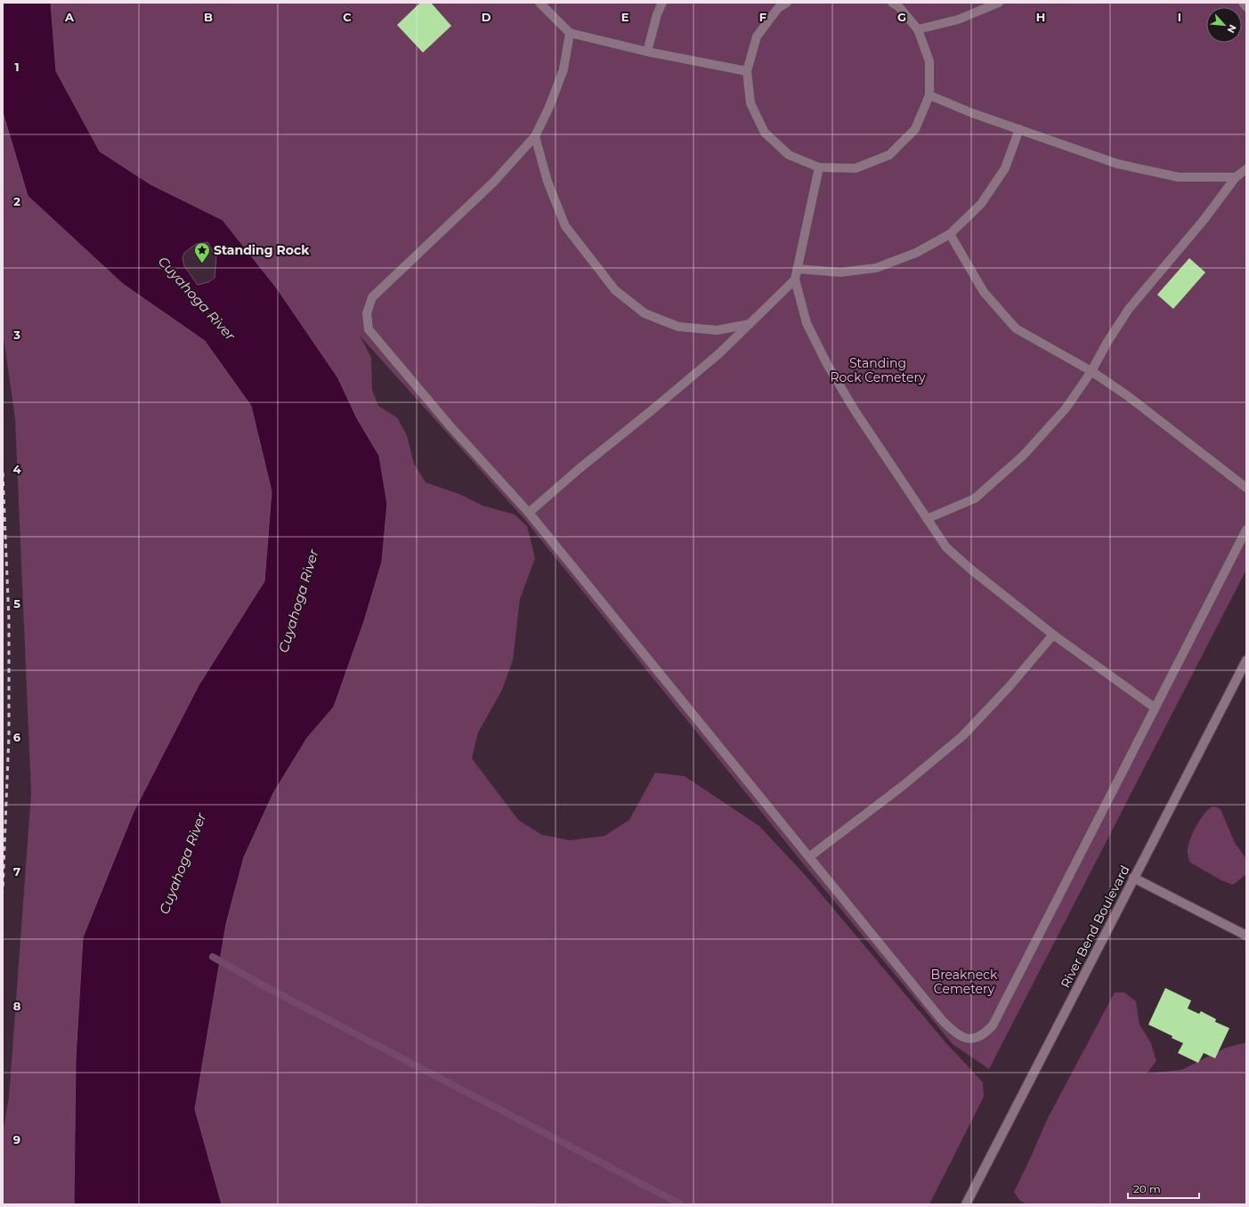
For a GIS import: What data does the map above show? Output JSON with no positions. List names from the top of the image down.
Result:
{
  "streets": {
    "street": ["River Bend Boulevard"]
  },
  "water": ["Cuyahoga River"],
  "parks": ["Standing Rock Cemetery", "Breakneck Cemetery"],
  "places": {
    "place": ["Standing Rock"]
  },
  "scale_bar": "20 m",
  "north": "bottom right",
  "grid": {
    "columns": [
      "A",
      "B",
      "C",
      "D",
      "E",
      "F",
      "G",
      "H",
      "I"
    ],
    "rows": [
      "1",
      "2",
      "3",
      "4",
      "5",
      "6",
      "7",
      "8",
      "9"
    ]
  }
}
